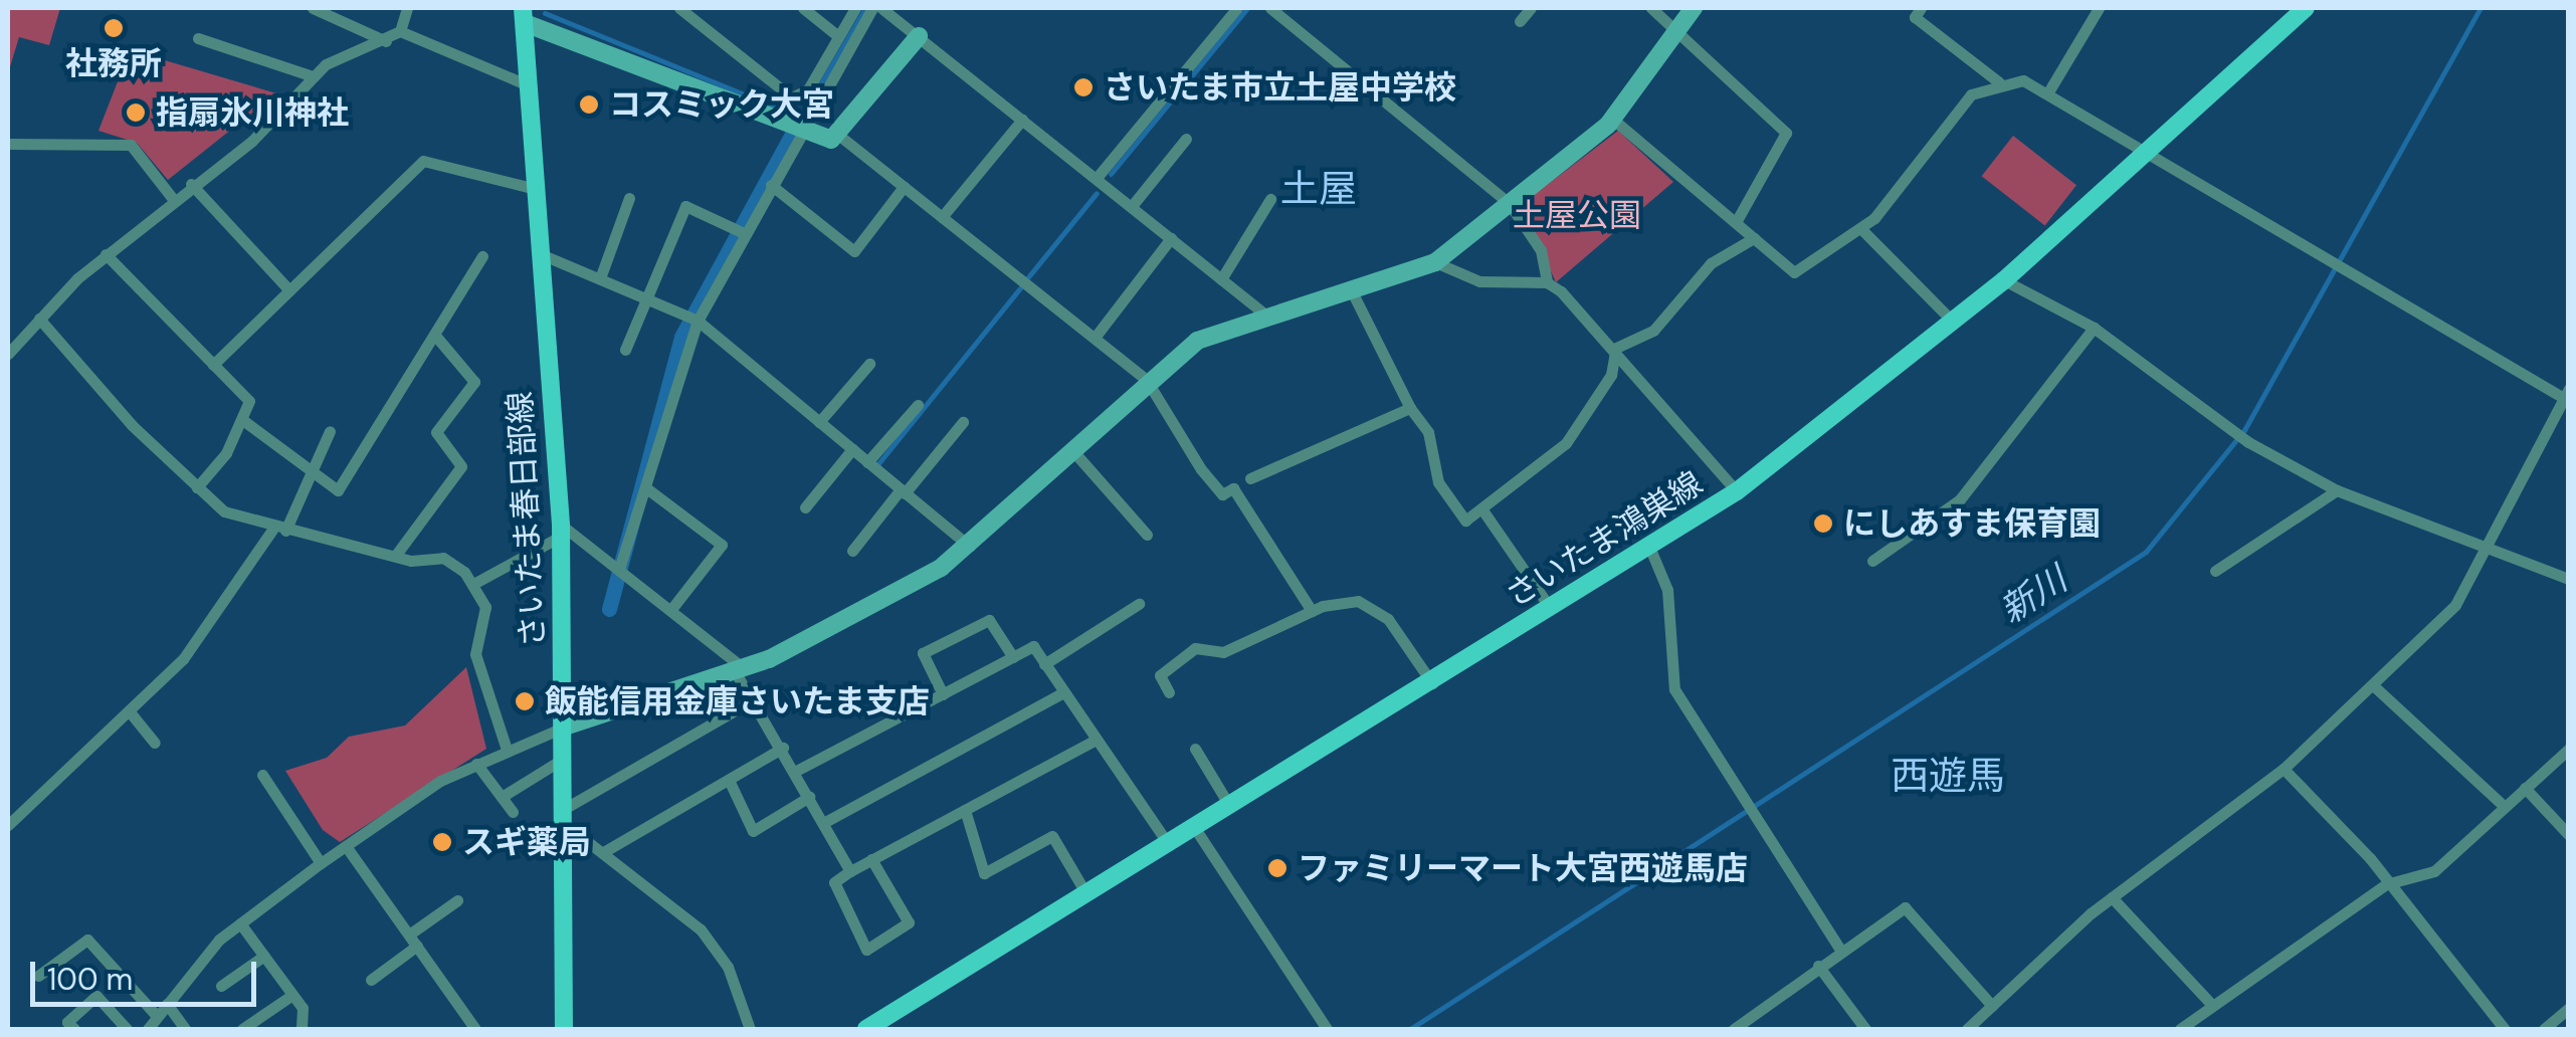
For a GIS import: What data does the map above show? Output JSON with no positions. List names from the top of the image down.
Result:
{
  "streets": {
    "main road": ["さいたま春日部線", "さいたま鴻巣線"]
  },
  "districts": ["土屋", "西遊馬"],
  "water": ["新川"],
  "parks": ["土屋公園"],
  "places": [
    "社務所",
    "さいたま市立土屋中学校",
    "コスミック大宮",
    "指扇氷川神社",
    "にしあすま保育園",
    "飯能信用金庫さいたま支店",
    "スギ薬局",
    "ファミリーマート大宮西遊馬店"
  ],
  "scale_bar": "100 m"
}
